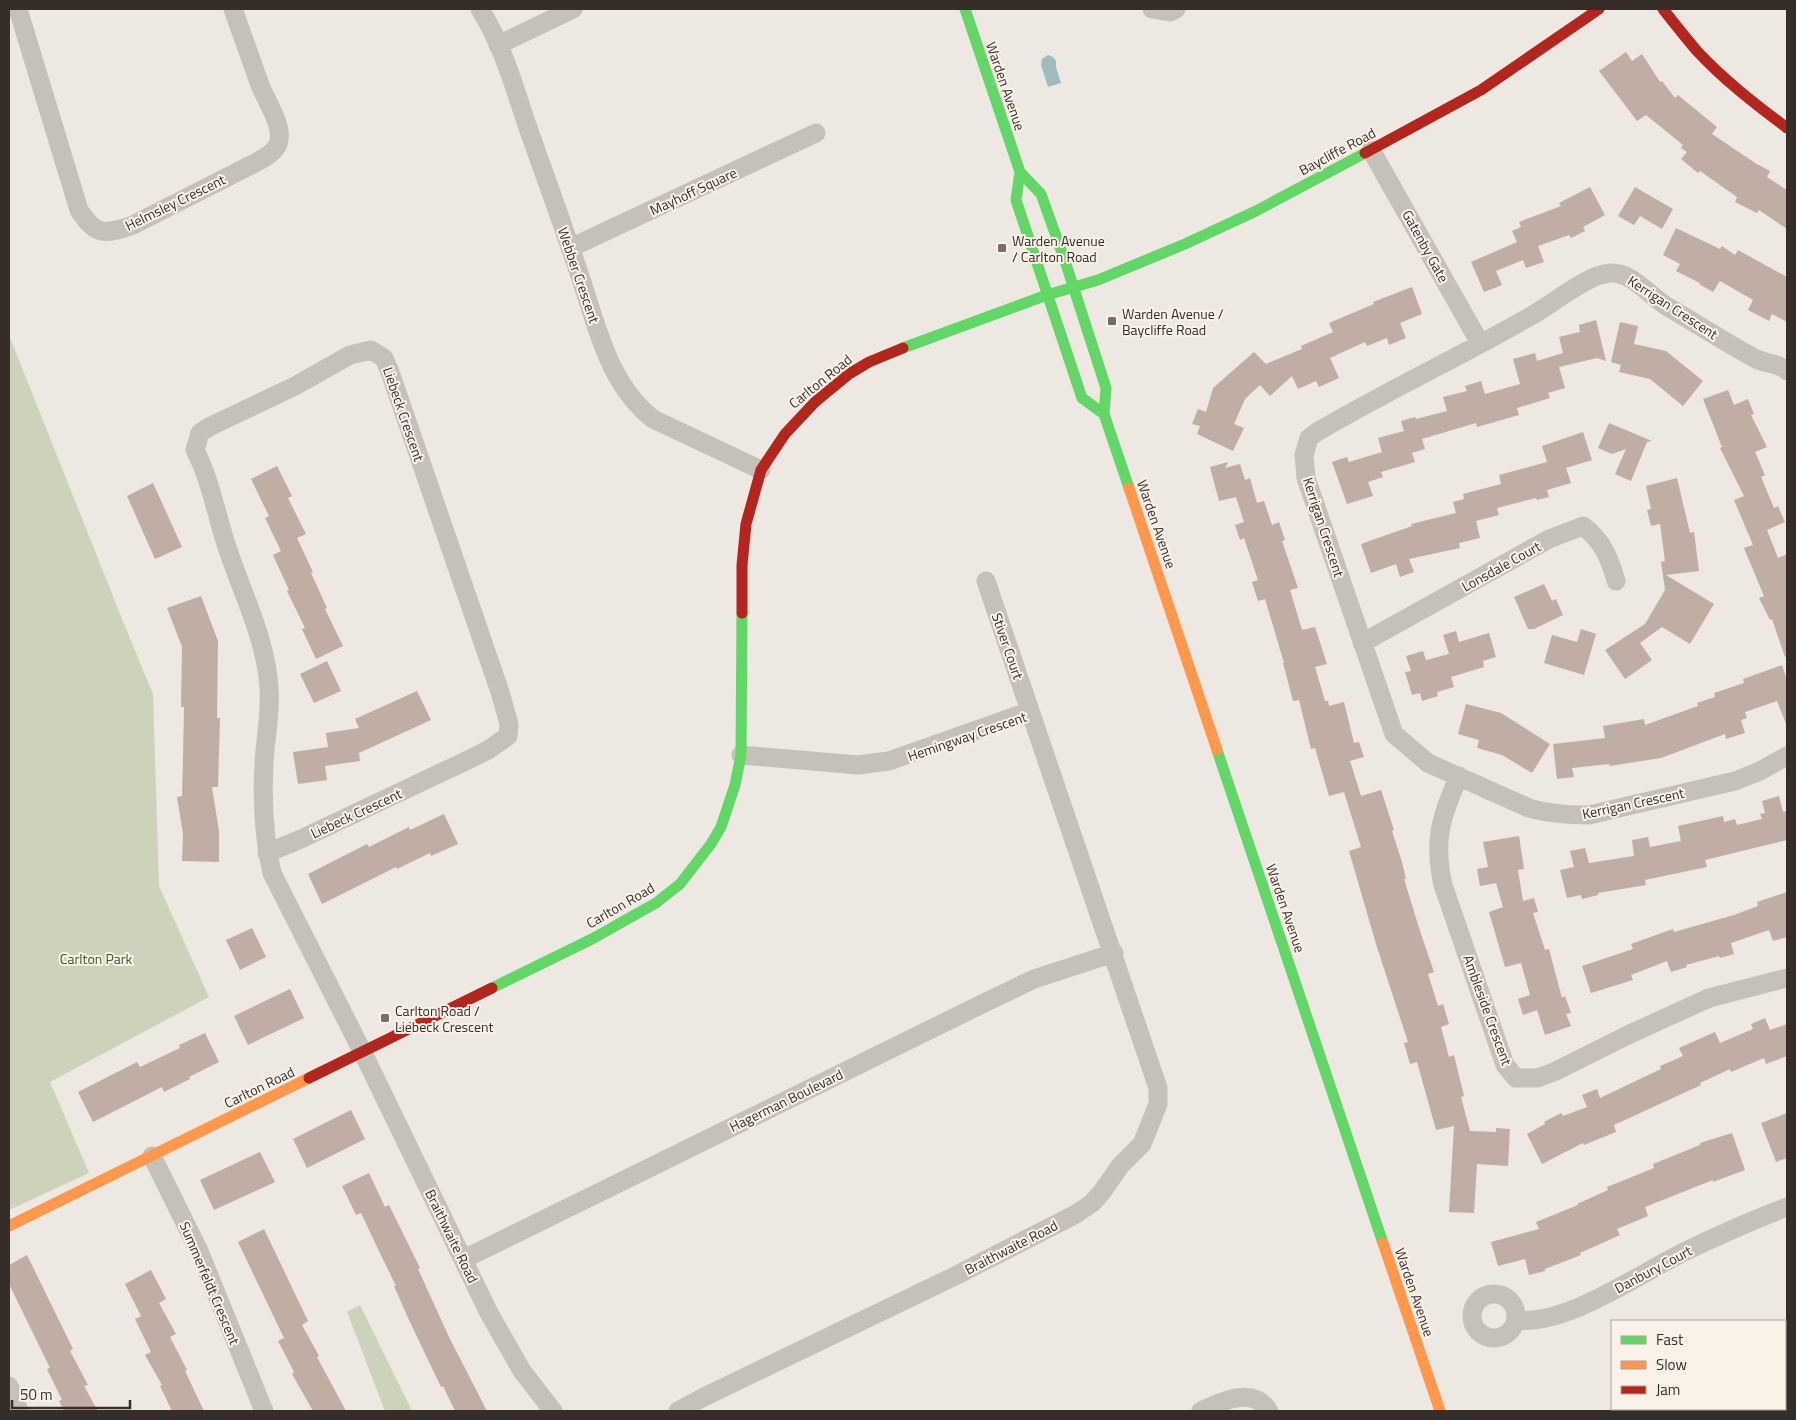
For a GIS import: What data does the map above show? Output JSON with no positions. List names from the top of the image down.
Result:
{
  "streets": {
    "main road": ["Warden Avenue", "Baycliffe Road", "Carlton Road"],
    "street": [
      "Mayhoff Square",
      "Helmsley Crescent",
      "Gatenby Gate",
      "Webber Crescent",
      "Kerrigan Crescent",
      "Liebeck Crescent",
      "Lonsdale Court",
      "Stiver Court",
      "Hemingway Crescent",
      "Ambleside Crescent",
      "Hagerman Boulevard",
      "Braithwaite Road",
      "Danbury Court",
      "Summerfeldt Crescent"
    ]
  },
  "crossings": [
    ["Warden Avenue", "Baycliffe Road"],
    ["Warden Avenue", "Carlton Road"],
    ["Baycliffe Road", "Gatenby Gate"],
    ["Baycliffe Road", "Carlton Road"],
    ["Mayhoff Square", "Webber Crescent"],
    ["Gatenby Gate", "Kerrigan Crescent"],
    ["Webber Crescent", "Carlton Road"],
    ["Kerrigan Crescent", "Lonsdale Court"],
    ["Kerrigan Crescent", "Ambleside Crescent"],
    ["Carlton Road", "Liebeck Crescent"],
    ["Carlton Road", "Hemingway Crescent"],
    ["Carlton Road", "Braithwaite Road"],
    ["Carlton Road", "Summerfeldt Crescent"],
    ["Liebeck Crescent", "Braithwaite Road"],
    ["Stiver Court", "Hemingway Crescent"],
    ["Hemingway Crescent", "Hagerman Boulevard"],
    ["Hemingway Crescent", "Braithwaite Road"],
    ["Hagerman Boulevard", "Braithwaite Road"]
  ],
  "parks": ["Carlton Park"],
  "places": {
    "transit": ["Warden Avenue / Carlton Road", "Warden Avenue / Baycliffe Road", "Carlton Road / Liebeck Crescent"]
  },
  "legend": ["Fast", "Slow", "Jam"],
  "scale_bar": "50 m"
}
